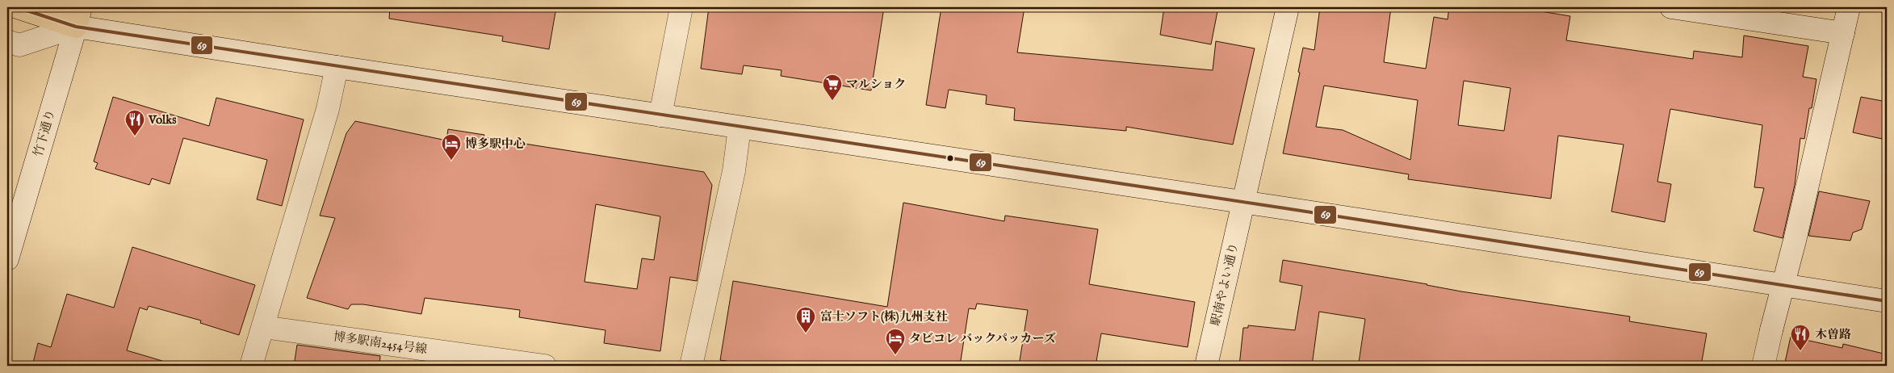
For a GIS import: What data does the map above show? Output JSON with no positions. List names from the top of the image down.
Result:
{
  "streets": {
    "main road": ["竹下通り", "駅南やよい通り", "博多駅南2454号線"]
  },
  "places": {
    "supermarket": ["マルショク"],
    "restaurant": ["Volks", "木曽路"],
    "hotel": ["博多駅中心", "タビコレ バックパッカーズ"],
    "building": ["富士ソフト(株)九州支社"]
  },
  "lines": ["transit line 69"]
}
